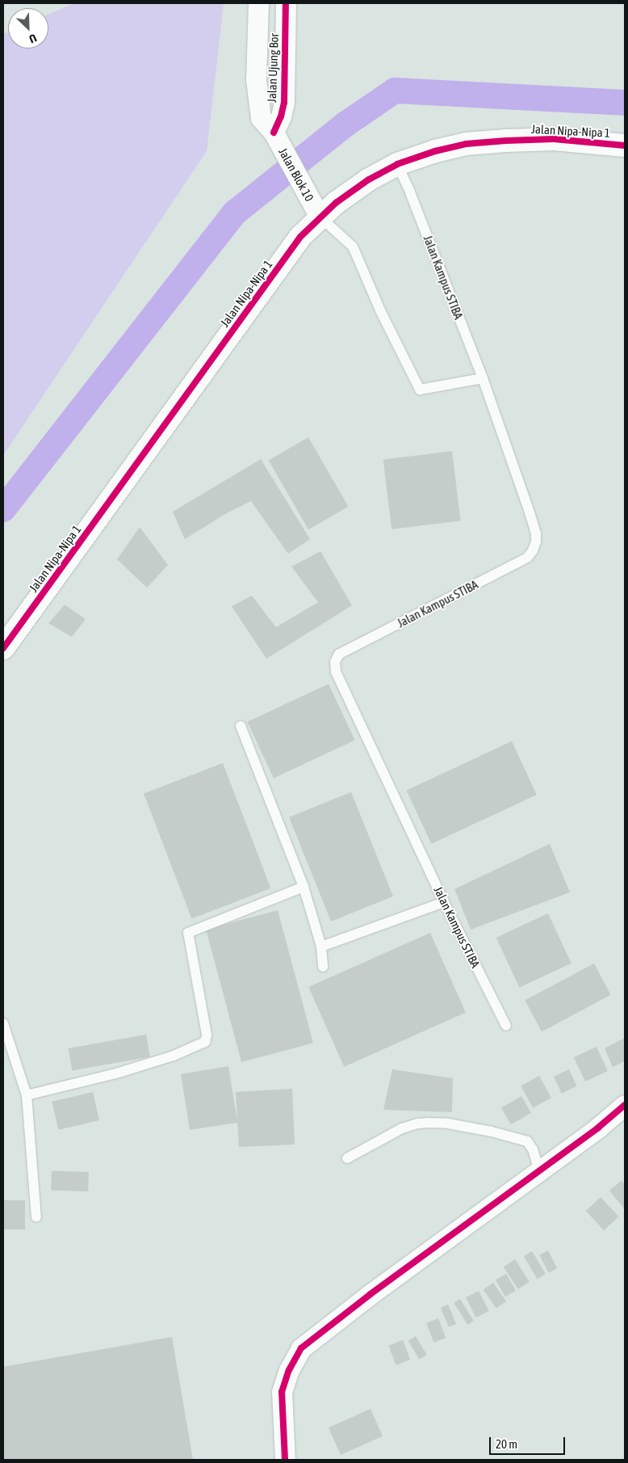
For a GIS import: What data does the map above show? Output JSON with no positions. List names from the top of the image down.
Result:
{
  "streets": {
    "street": ["Jalan Ujung Bor", "Jalan Nipa-Nipa 1", "Jalan Blok 10"],
    "lane": ["Jalan Kampus STIBA"]
  },
  "crossings": [
    ["Jalan Ujung Bor", "Jalan Blok 10"],
    ["Jalan Nipa-Nipa 1", "Jalan Blok 10"],
    ["Jalan Nipa-Nipa 1", "Jalan Kampus STIBA"]
  ],
  "scale_bar": "20 m",
  "north": "bottom right"
}
